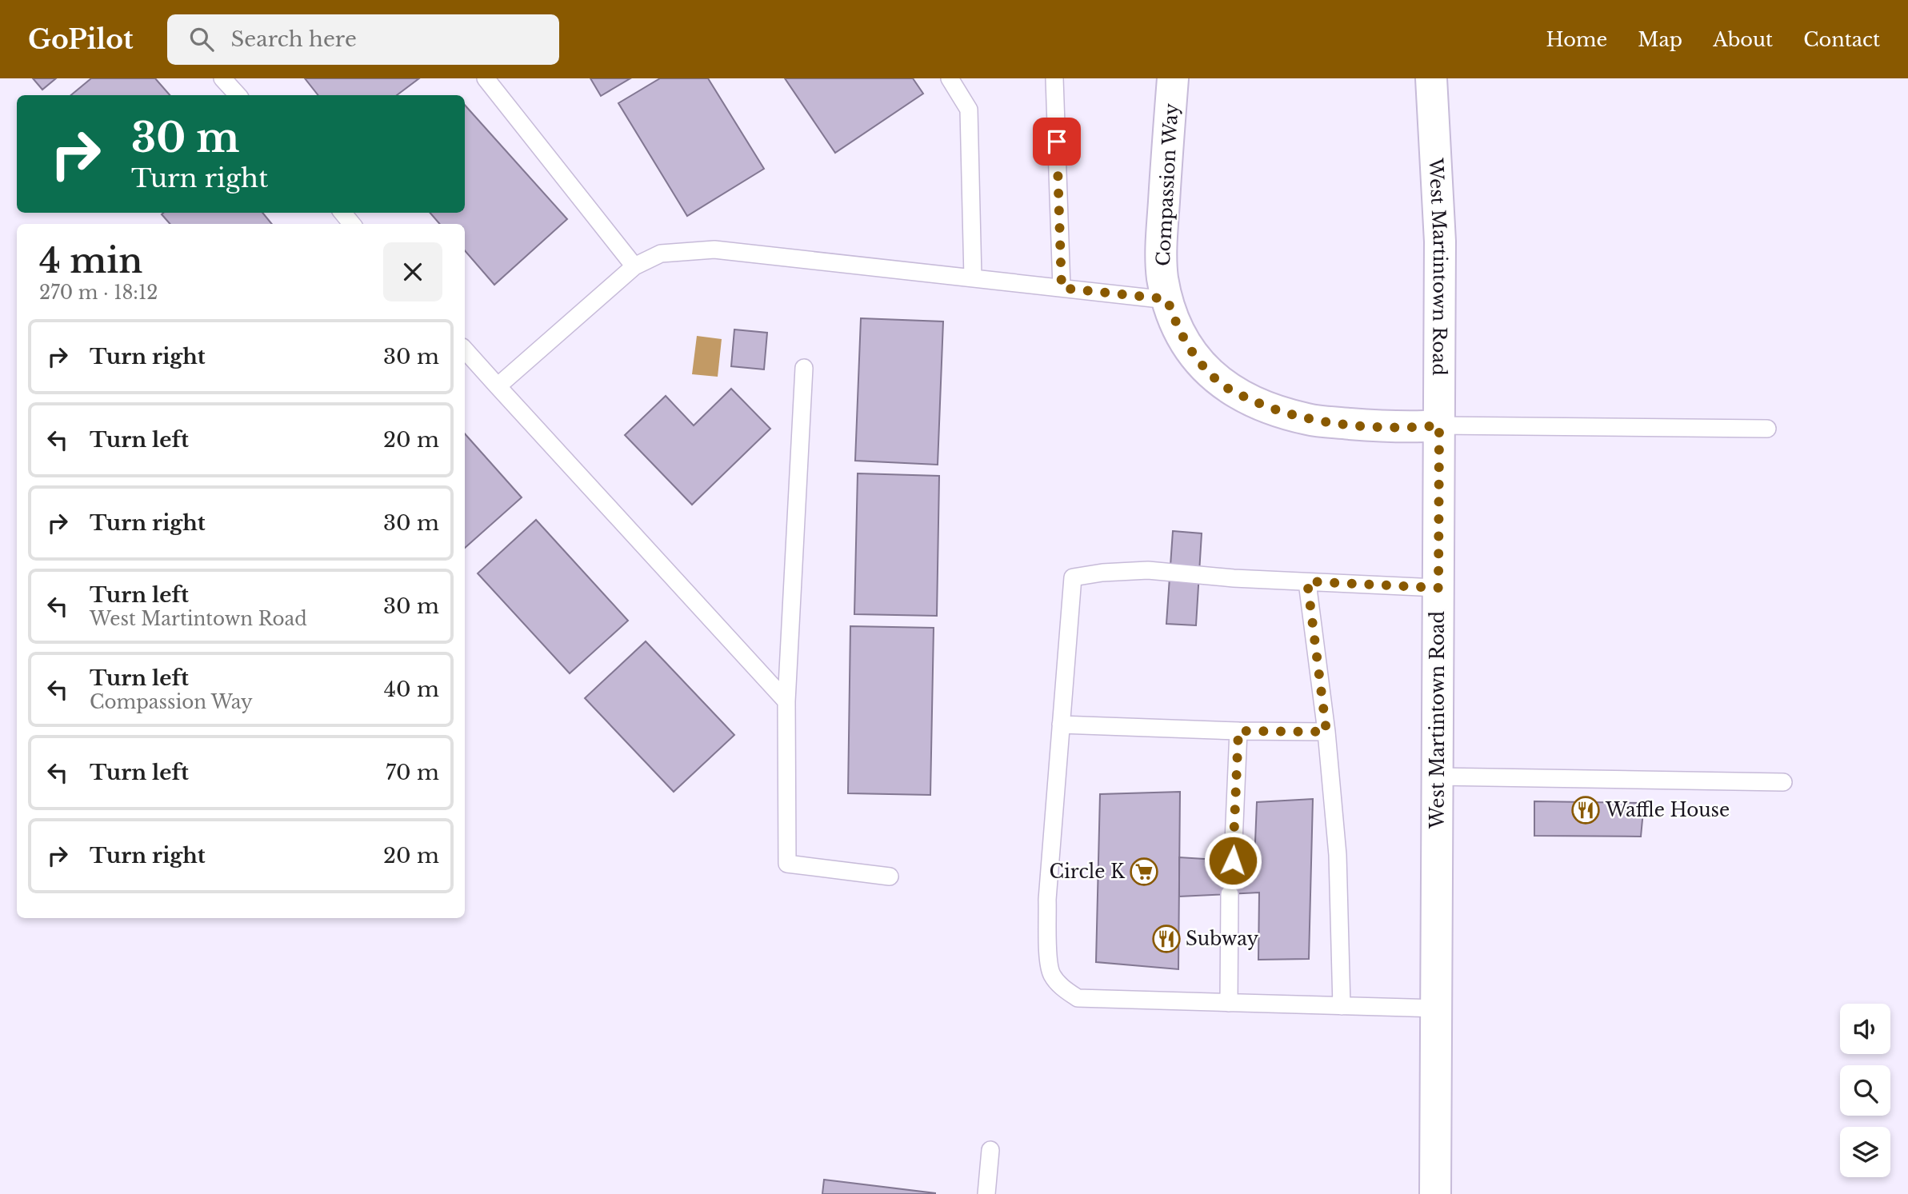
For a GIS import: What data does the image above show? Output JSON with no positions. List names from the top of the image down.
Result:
{
  "streets": {
    "main road": ["Compassion Way", "West Martintown Road"]
  },
  "crossings": [
    ["Compassion Way", "West Martintown Road"]
  ],
  "places": {
    "restaurant": ["Waffle House", "Subway"],
    "supermarket": ["Circle K"]
  },
  "page": {
    "header": "GoPilot",
    "search": "Search here",
    "nav": [
      "Home",
      "Map",
      "About",
      "Contact"
    ],
    "turn": ["30 m", "Turn right"],
    "heading": ["4 min", "270 m · 18:12"],
    "list": [
      {
        "name": "Turn right",
        "value": "30 m"
      },
      {
        "name": "Turn left",
        "value": "20 m"
      },
      {
        "name": "Turn right",
        "value": "30 m"
      },
      {
        "name": "Turn left",
        "note": "West Martintown Road",
        "value": "30 m"
      },
      {
        "name": "Turn left",
        "note": "Compassion Way",
        "value": "40 m"
      },
      {
        "name": "Turn left",
        "value": "70 m"
      },
      {
        "name": "Turn right",
        "value": "20 m"
      }
    ]
  }
}
